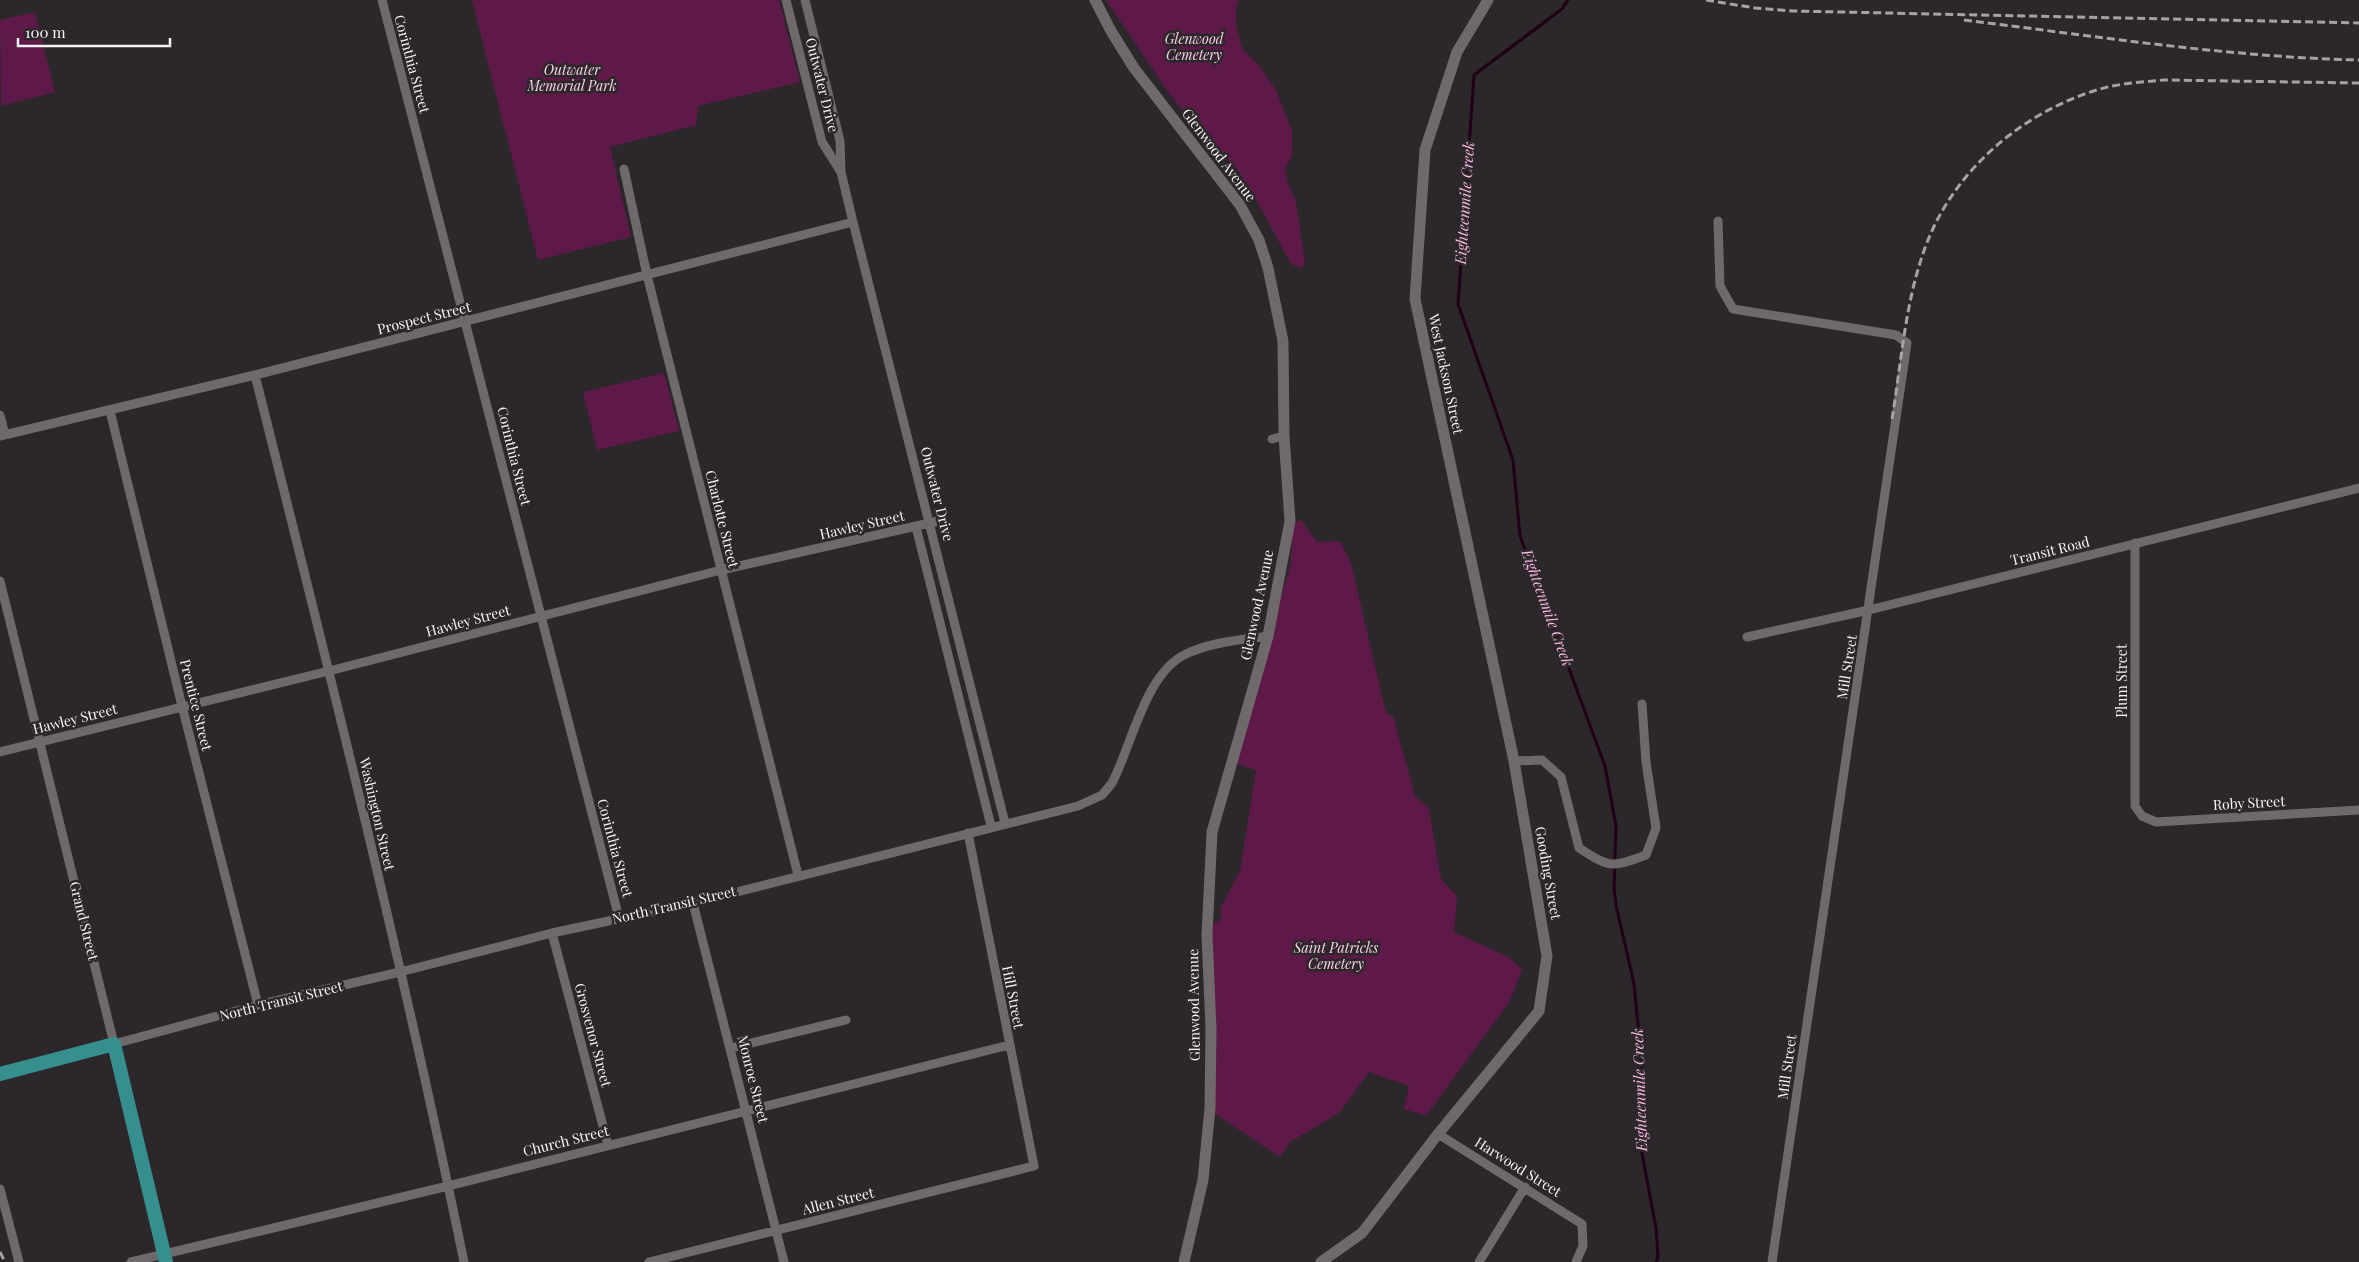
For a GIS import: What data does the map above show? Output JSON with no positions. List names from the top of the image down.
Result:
{
  "streets": {
    "main road": ["North Transit Street", "Grand Street"],
    "street": [
      "Corinthia Street",
      "Outwater Drive",
      "Glenwood Avenue",
      "Prospect Street",
      "West Jackson Street",
      "Charlotte Street",
      "Hawley Street",
      "Transit Road",
      "Mill Street",
      "Plum Street",
      "Prentice Street",
      "Roby Street",
      "Washington Street",
      "Gooding Street",
      "Hill Street",
      "Grosvenor Street",
      "Monroe Street",
      "Church Street",
      "Harwood Street",
      "Allen Street"
    ]
  },
  "crossings": [
    ["Corinthia Street", "Prospect Street"],
    ["Corinthia Street", "Hawley Street"],
    ["Corinthia Street", "North Transit Street"],
    ["Outwater Drive", "Prospect Street"],
    ["Outwater Drive", "Hawley Street"],
    ["Outwater Drive", "North Transit Street"],
    ["Glenwood Avenue", "North Transit Street"],
    ["Prospect Street", "Charlotte Street"],
    ["Prospect Street", "Prentice Street"],
    ["Prospect Street", "Washington Street"],
    ["West Jackson Street", "Gooding Street"],
    ["Charlotte Street", "Hawley Street"],
    ["Charlotte Street", "North Transit Street"],
    ["Hawley Street", "Prentice Street"],
    ["Hawley Street", "Washington Street"],
    ["Hawley Street", "Grand Street"],
    ["Transit Road", "Mill Street"],
    ["Transit Road", "Plum Street"],
    ["Plum Street", "Roby Street"],
    ["Prentice Street", "North Transit Street"],
    ["Washington Street", "North Transit Street"],
    ["Washington Street", "Church Street"],
    ["Gooding Street", "Harwood Street"],
    ["North Transit Street", "Grand Street"],
    ["North Transit Street", "Hill Street"],
    ["North Transit Street", "Grosvenor Street"],
    ["North Transit Street", "Monroe Street"],
    ["Grand Street", "Church Street"],
    ["Hill Street", "Church Street"],
    ["Hill Street", "Allen Street"],
    ["Grosvenor Street", "Church Street"],
    ["Monroe Street", "Church Street"],
    ["Monroe Street", "Allen Street"]
  ],
  "water": ["Eighteenmile Creek"],
  "parks": ["Glenwood Cemetery", "Outwater Memorial Park", "Saint Patricks Cemetery"],
  "scale_bar": "100 m"
}
